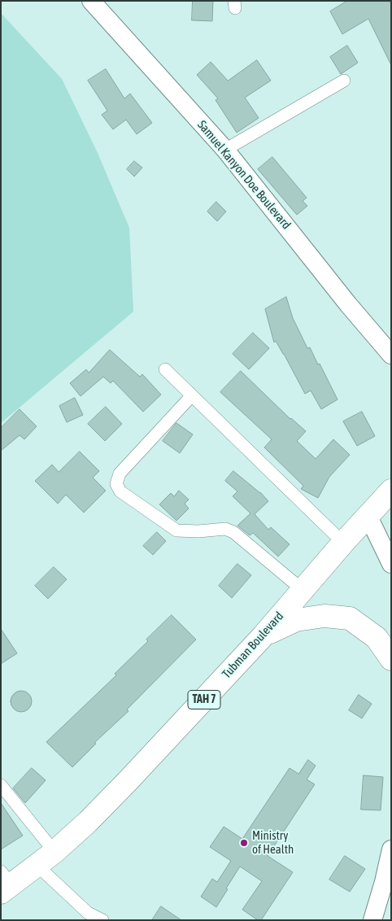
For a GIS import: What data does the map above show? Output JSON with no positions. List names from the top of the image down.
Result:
{
  "streets": {
    "highway": ["Tubman Boulevard", "TAH 7"],
    "street": ["Samuel Kanyon Doe Boulevard"]
  },
  "places": ["Ministry of Health"]
}
